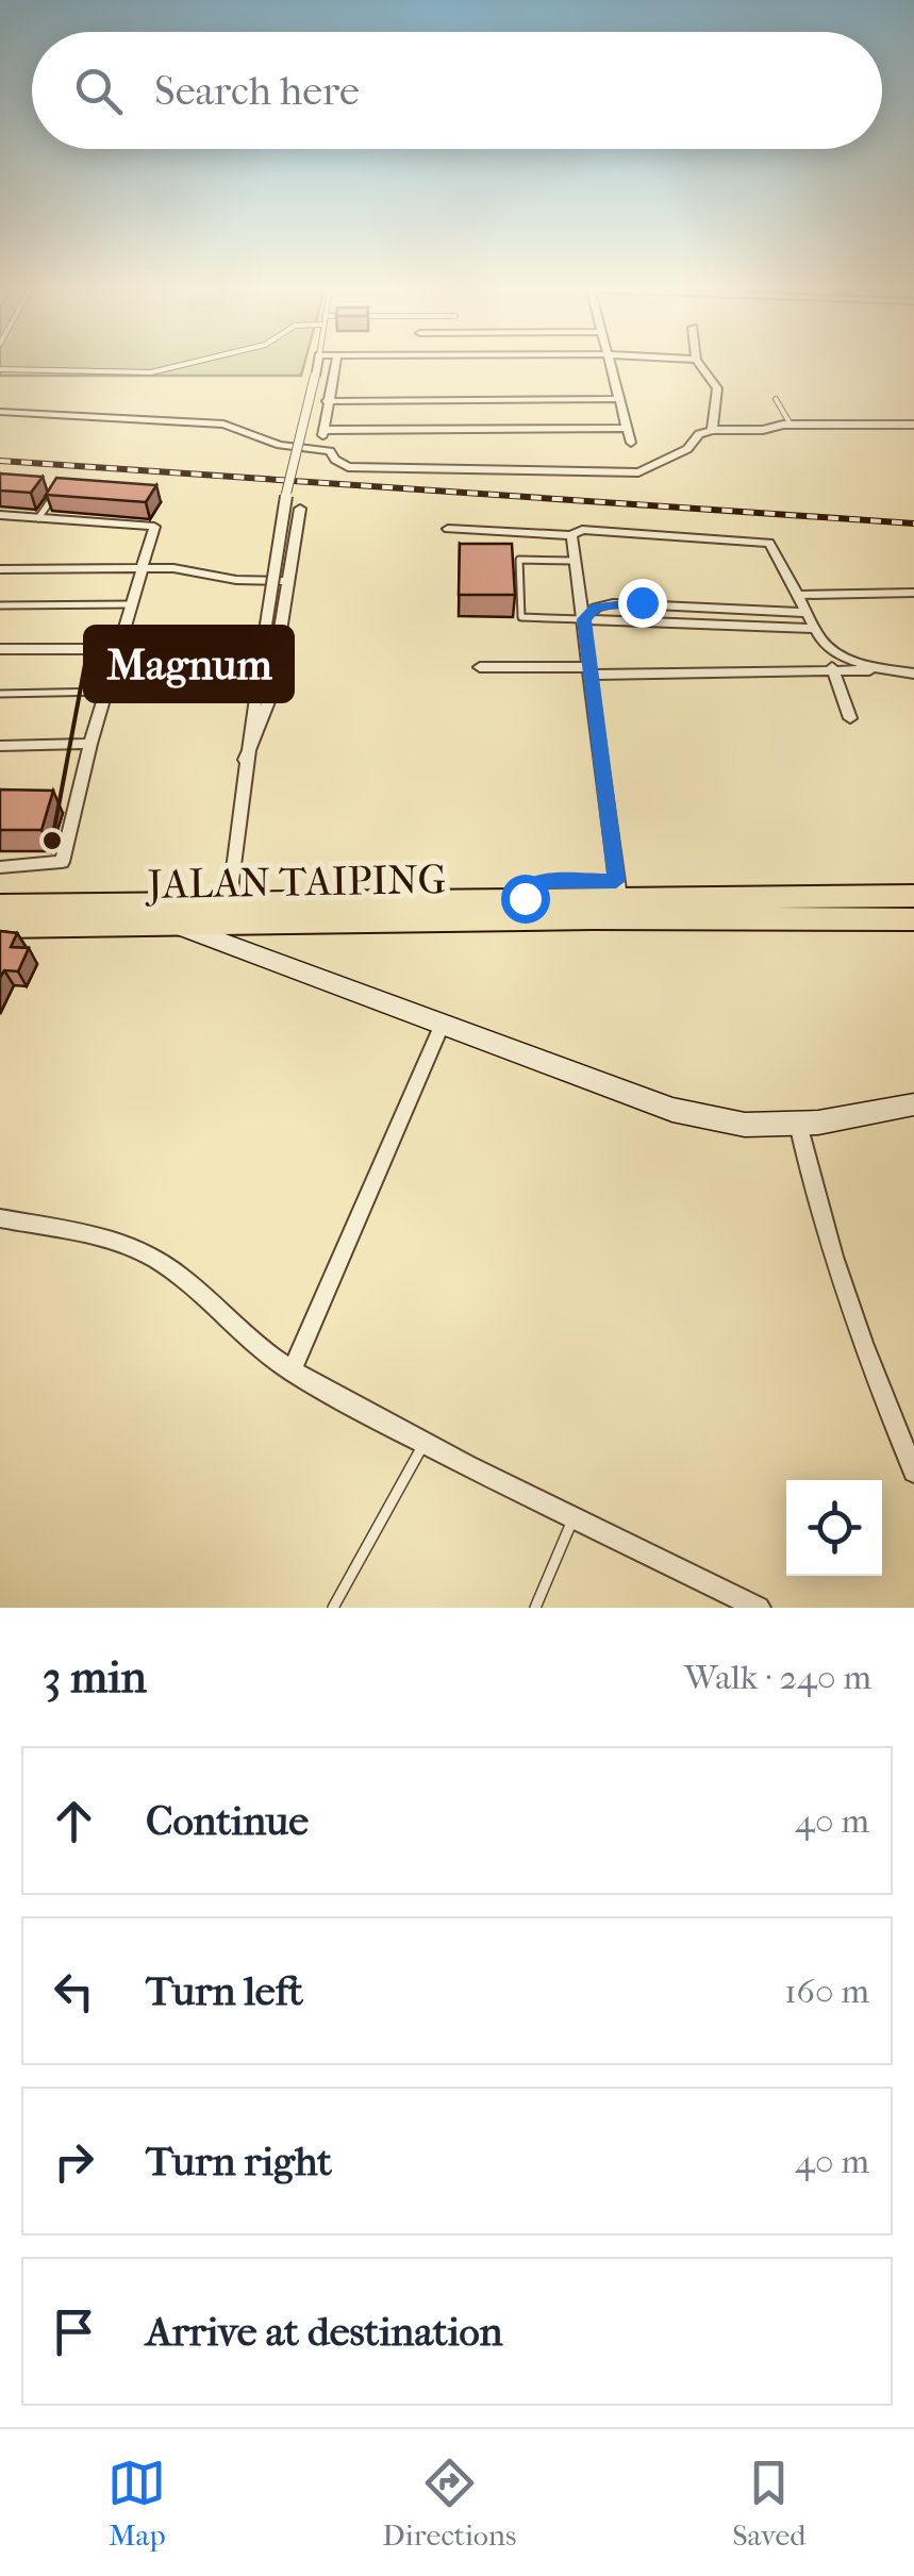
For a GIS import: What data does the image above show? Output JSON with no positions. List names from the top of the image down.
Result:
{
  "streets": {
    "highway": ["JALAN TAIPING"]
  },
  "places": ["Magnum"],
  "page": {
    "search": "Search here",
    "heading": ["3 min", "Walk · 240 m"],
    "list": [
      ["Continue", "40 m"],
      ["Turn left", "160 m"],
      ["Turn right", "40 m"],
      "Arrive at destination"
    ],
    "nav": ["Map", "Directions", "Saved"]
  }
}
